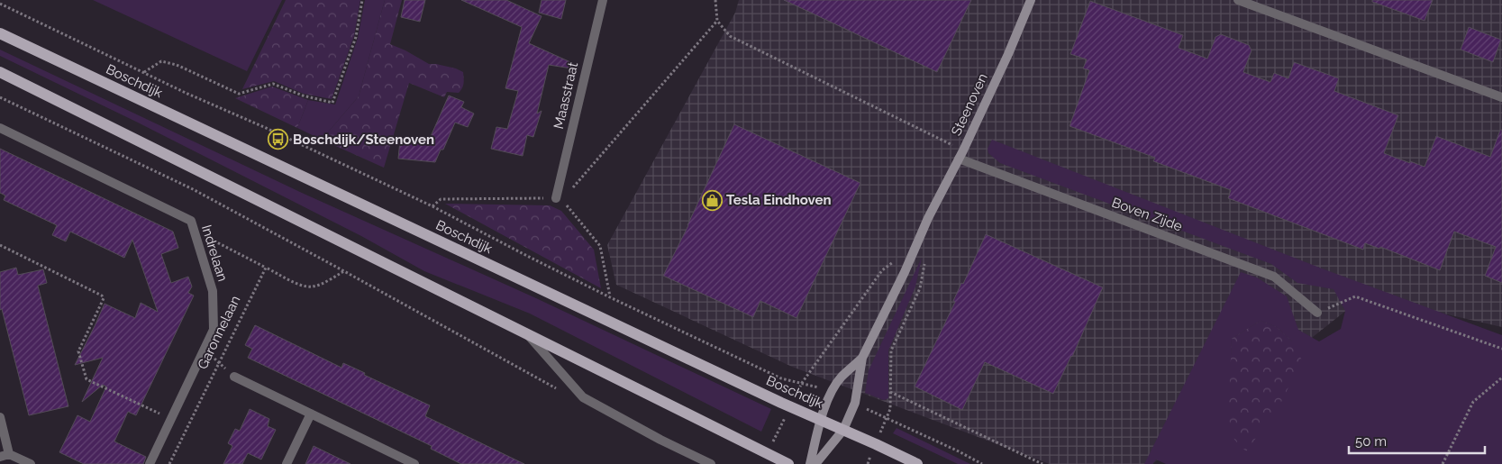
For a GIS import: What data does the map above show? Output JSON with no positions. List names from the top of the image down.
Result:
{
  "streets": {
    "main road": ["Boschdijk"],
    "street": [
      "Maasstraat",
      "Steenoven",
      "Boven Zijde",
      "Indrelaan"
    ],
    "path": ["Garonnelaan"]
  },
  "crossings": [
    ["Boschdijk", "Steenoven"],
    ["Steenoven", "Boven Zijde"]
  ],
  "places": {
    "bus stop": ["Boschdijk/Steenoven"],
    "shop": ["Tesla Eindhoven"]
  },
  "scale_bar": "50 m"
}
